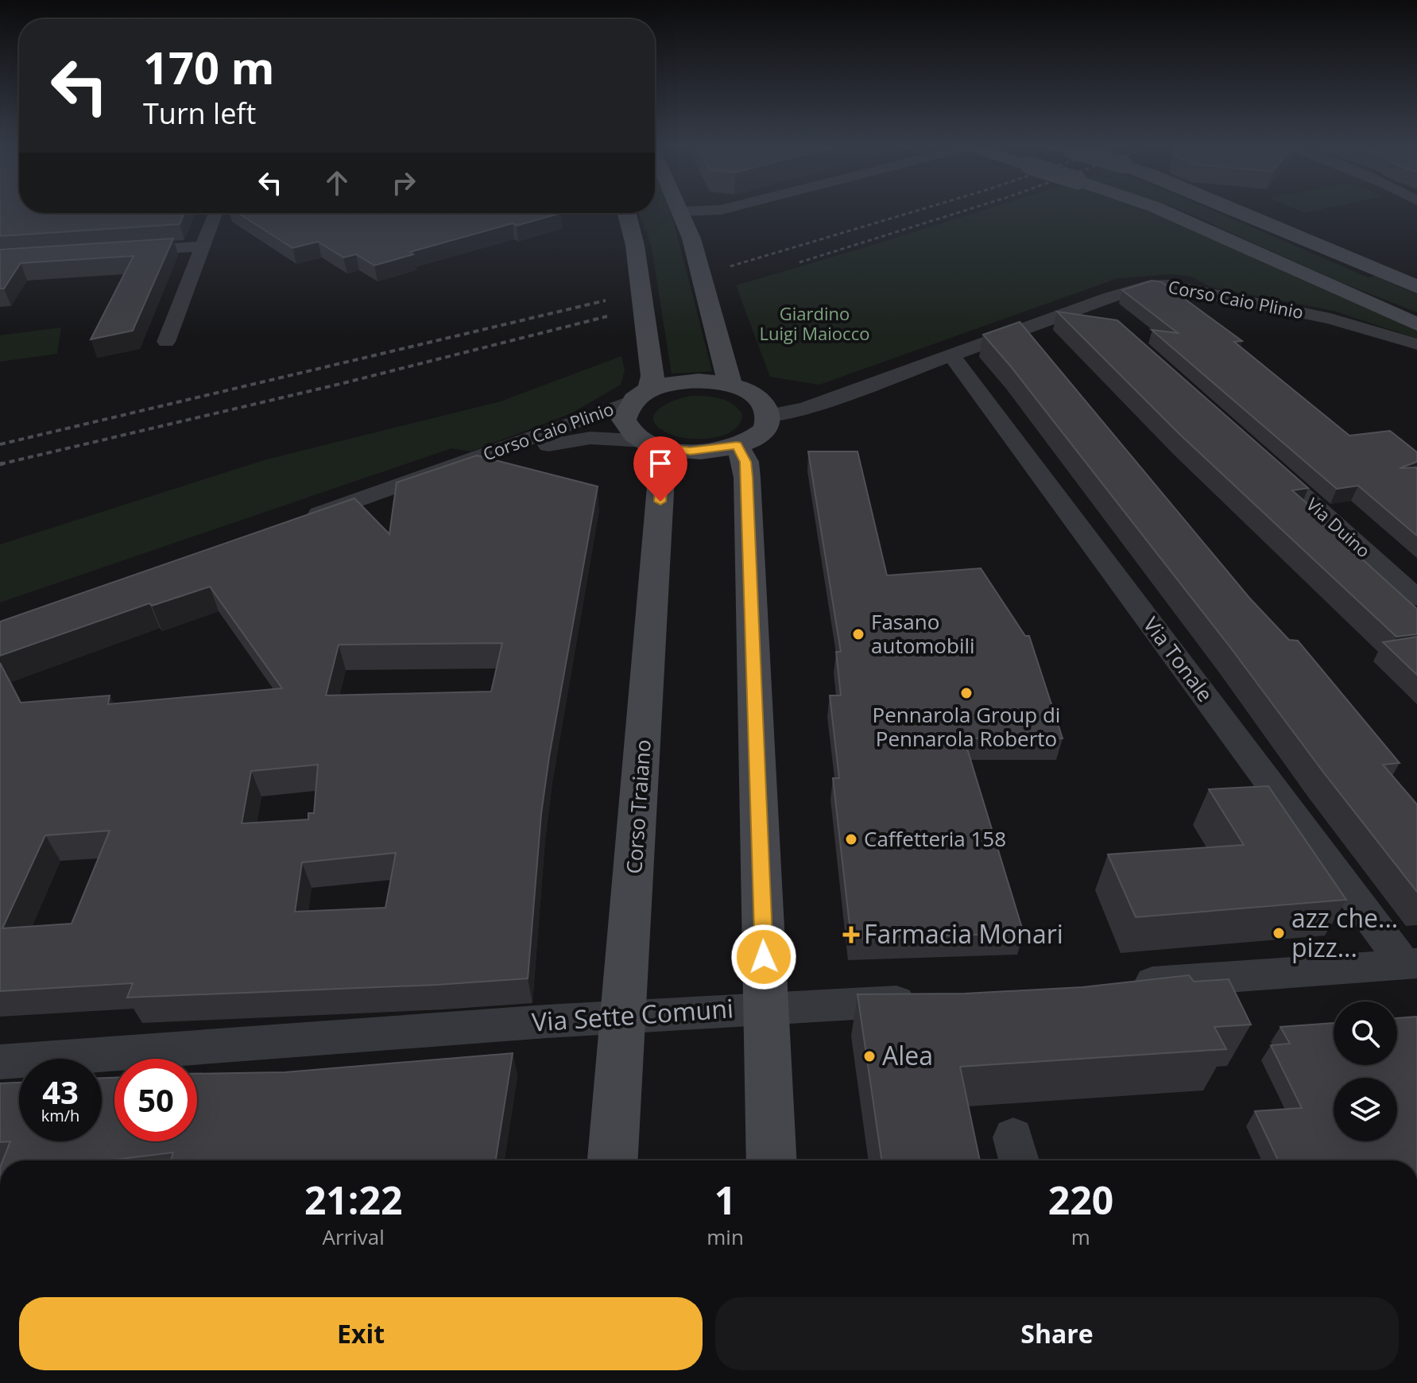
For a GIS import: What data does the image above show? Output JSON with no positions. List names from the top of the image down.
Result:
{
  "streets": {
    "main road": ["Corso Traiano"],
    "street": [
      "Corso Caio Plinio",
      "Via Duino",
      "Via Tonale",
      "Via Sette Comuni"
    ]
  },
  "crossings": [
    ["Corso Caio Plinio", "Via Tonale"],
    ["Corso Caio Plinio", "Corso Traiano"],
    ["Corso Traiano", "Via Sette Comuni"]
  ],
  "parks": ["Giardino Luigi Maiocco"],
  "places": {
    "other": [
      "Fasano automobili",
      "Pennarola Group di Pennarola Roberto",
      "Caffetteria 158",
      "azz che... pizz...",
      "Alea"
    ],
    "health": ["Farmacia Monari"]
  },
  "page": {
    "turn": ["170 m", "Turn left"],
    "speed": "43 km/h",
    "limit": "50",
    "eta": [
      "21:22",
      "Arrival",
      "1",
      "min",
      "220",
      "m"
    ],
    "buttons": ["Exit", "Share"]
  }
}
